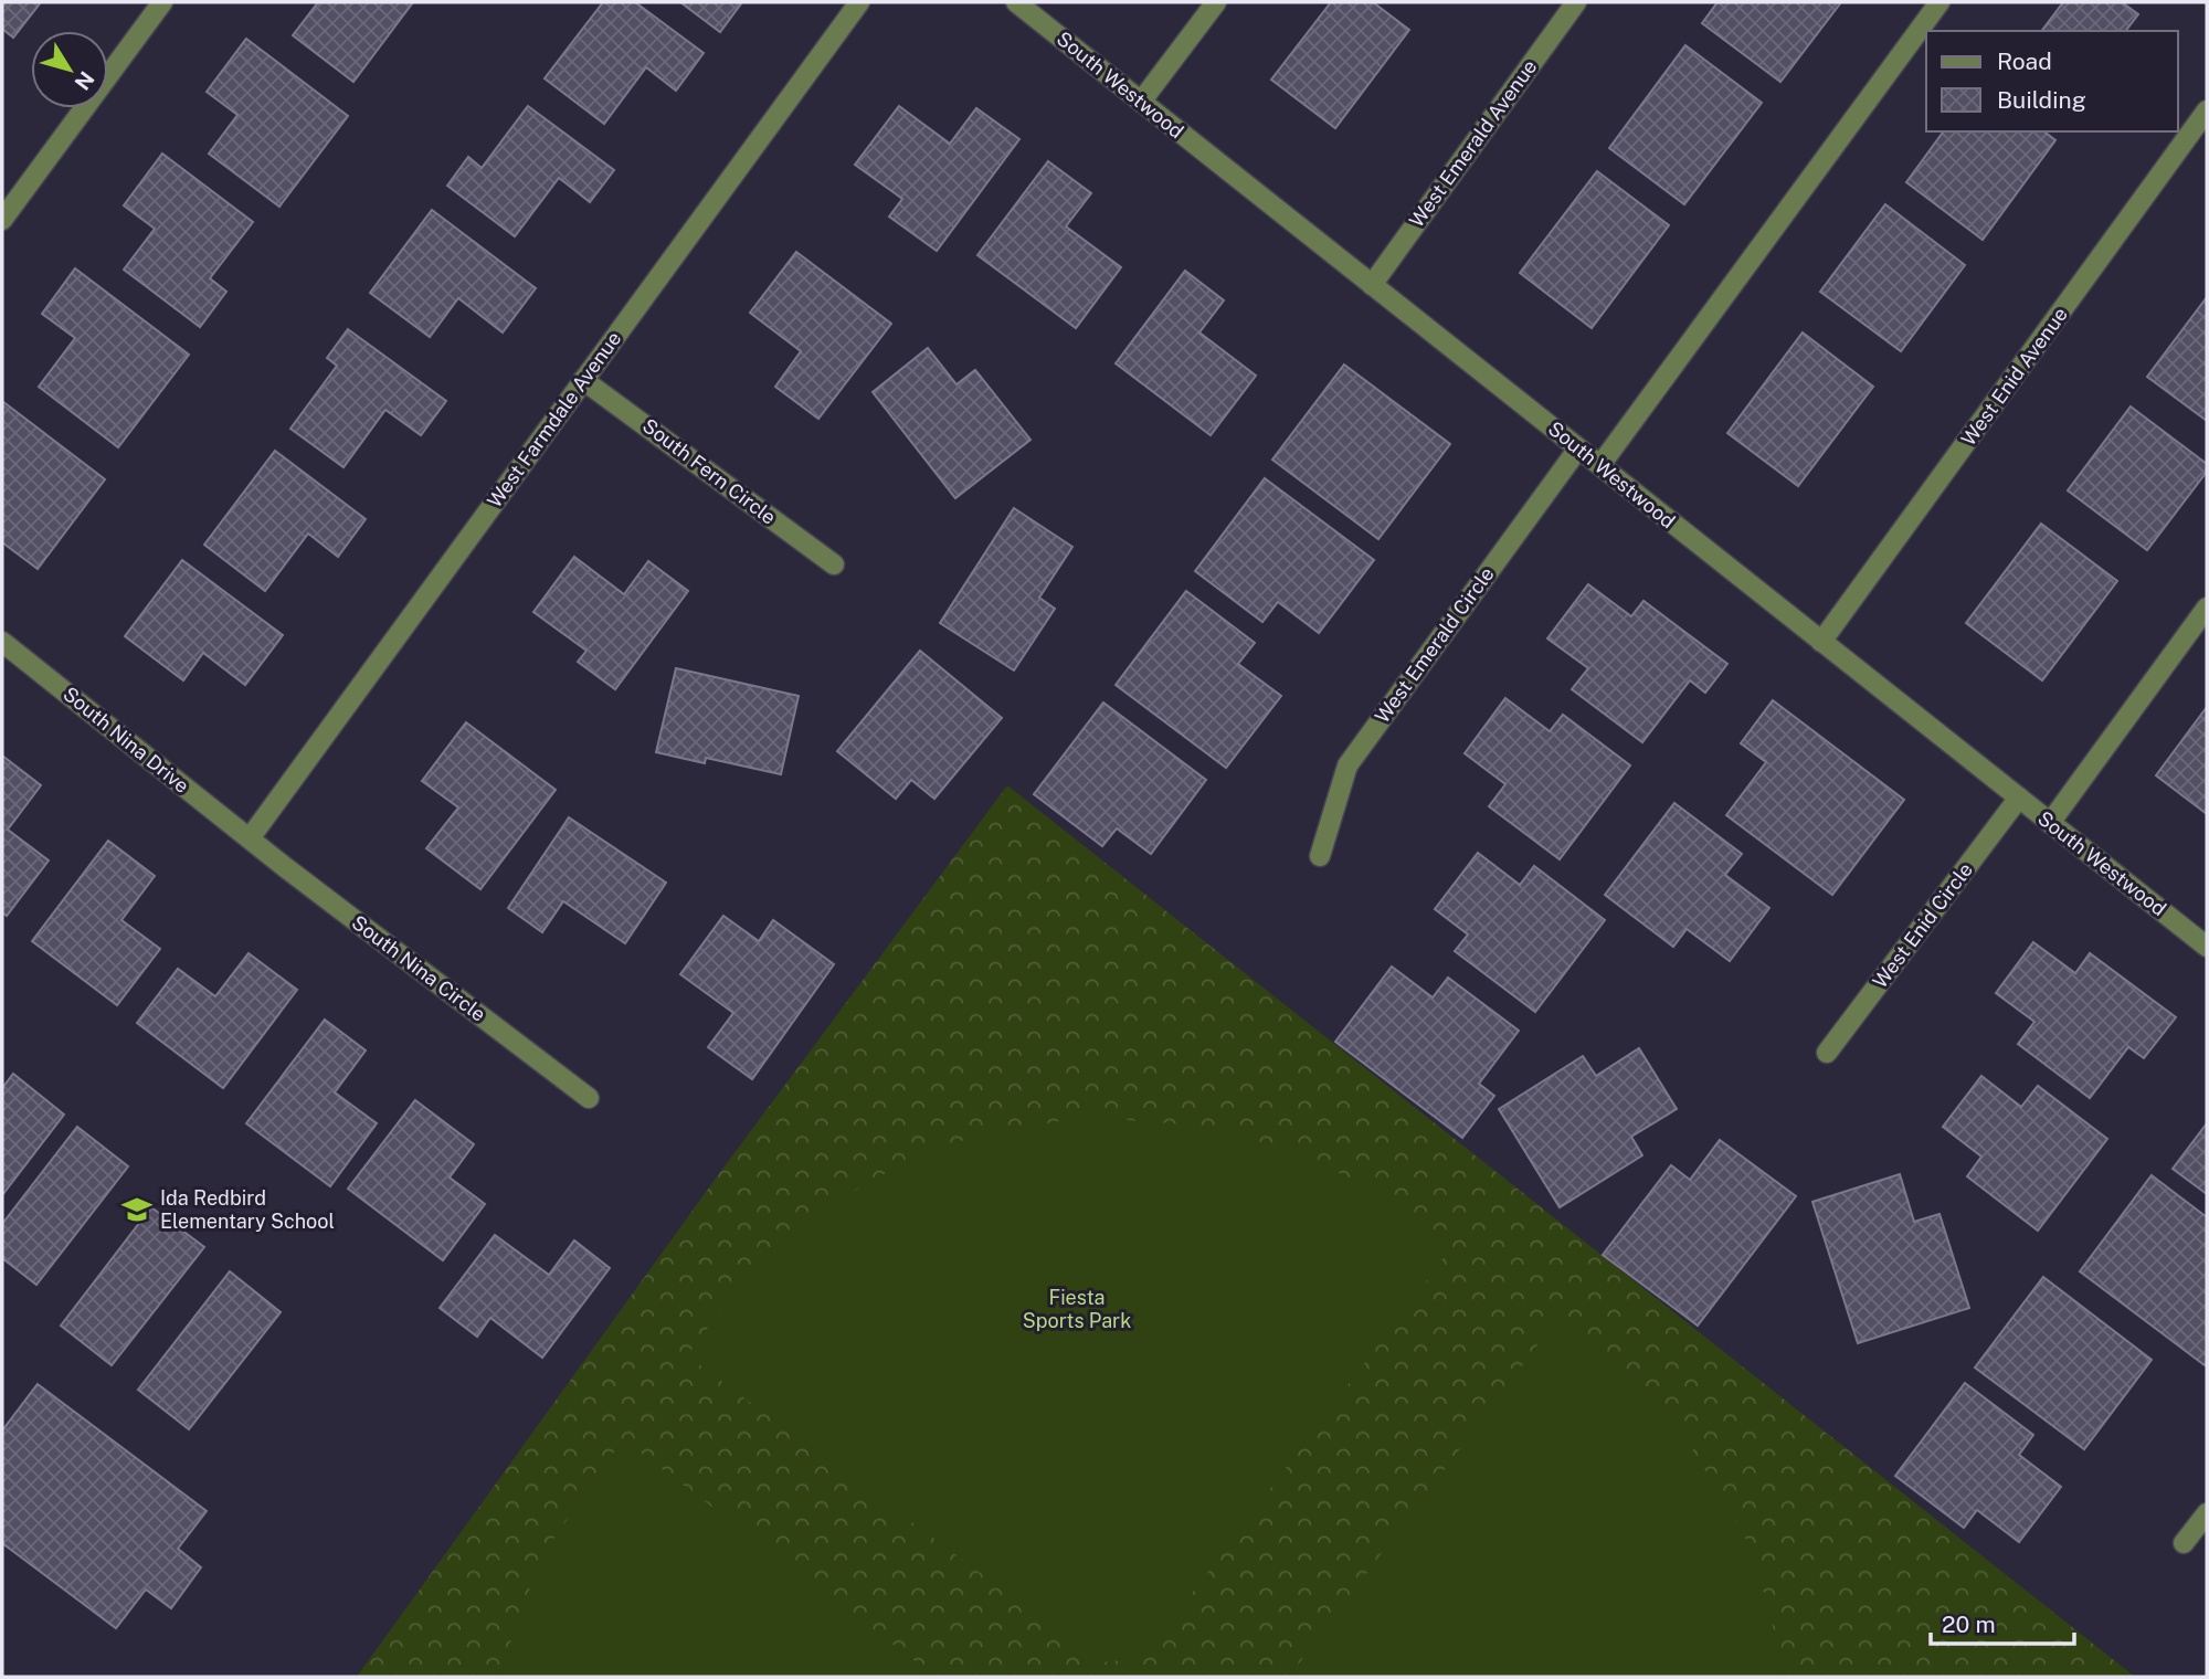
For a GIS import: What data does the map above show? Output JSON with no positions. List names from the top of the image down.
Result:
{
  "streets": {
    "street": [
      "South Westwood",
      "West Emerald Avenue",
      "West Enid Avenue",
      "West Farmdale Avenue",
      "South Fern Circle",
      "West Emerald Circle",
      "South Nina Drive",
      "West Enid Circle",
      "South Nina Circle"
    ]
  },
  "crossings": [
    ["South Westwood", "West Emerald Avenue"],
    ["South Westwood", "West Enid Avenue"],
    ["South Westwood", "West Emerald Circle"],
    ["South Westwood", "West Enid Circle"],
    ["West Farmdale Avenue", "South Fern Circle"],
    ["West Farmdale Avenue", "South Nina Drive"],
    ["West Farmdale Avenue", "South Nina Circle"],
    ["South Nina Drive", "South Nina Circle"]
  ],
  "parks": ["Fiesta Sports Park"],
  "places": {
    "school or university": ["Ida Redbird Elementary School"]
  },
  "legend": ["Road", "Building"],
  "scale_bar": "20 m",
  "north": "bottom right"
}
